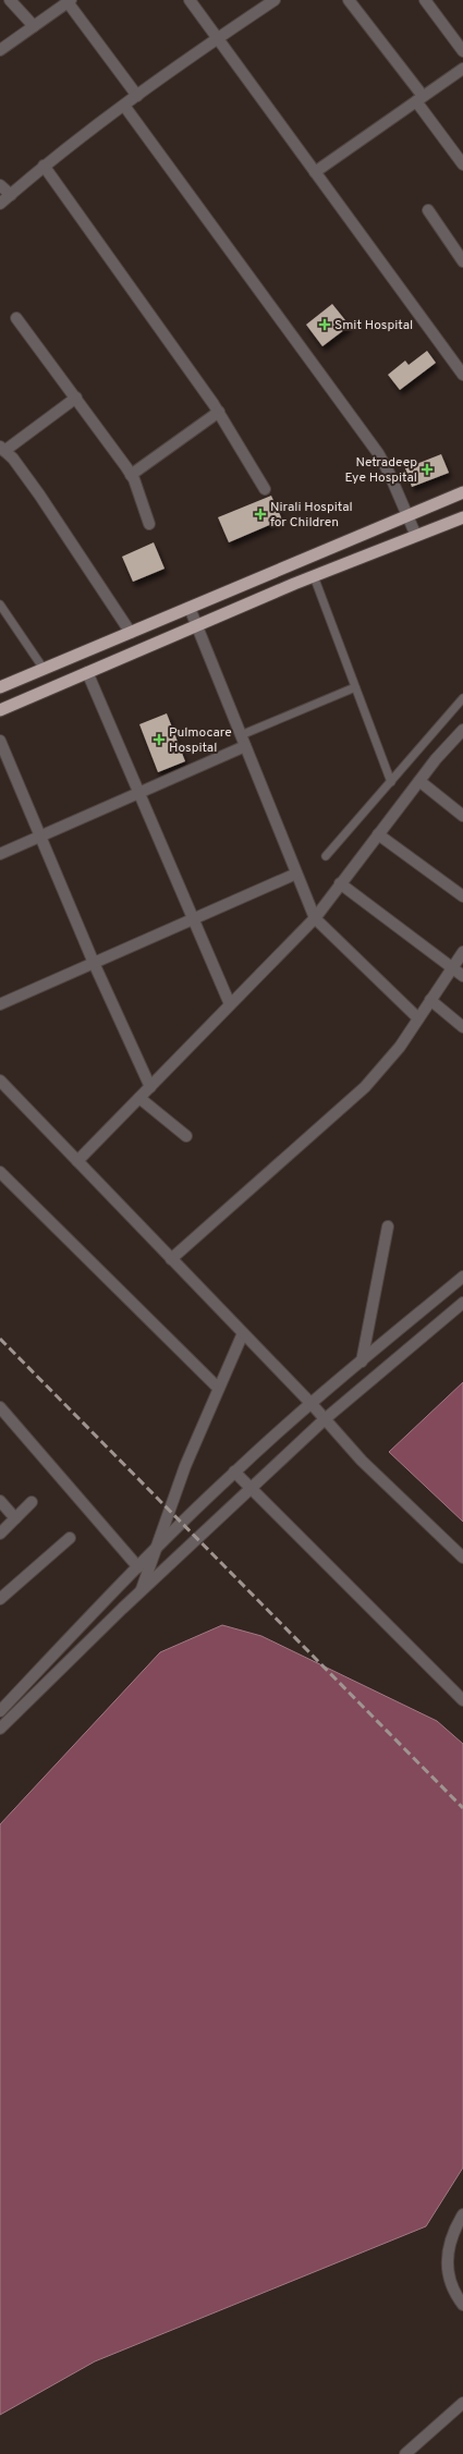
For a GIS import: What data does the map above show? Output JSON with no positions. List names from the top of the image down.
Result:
{
  "places": {
    "health": [
      "Smit Hospital",
      "Netradeep Eye Hospital",
      "Nirali Hospital for Children",
      "Pulmocare Hospital"
    ]
  }
}
